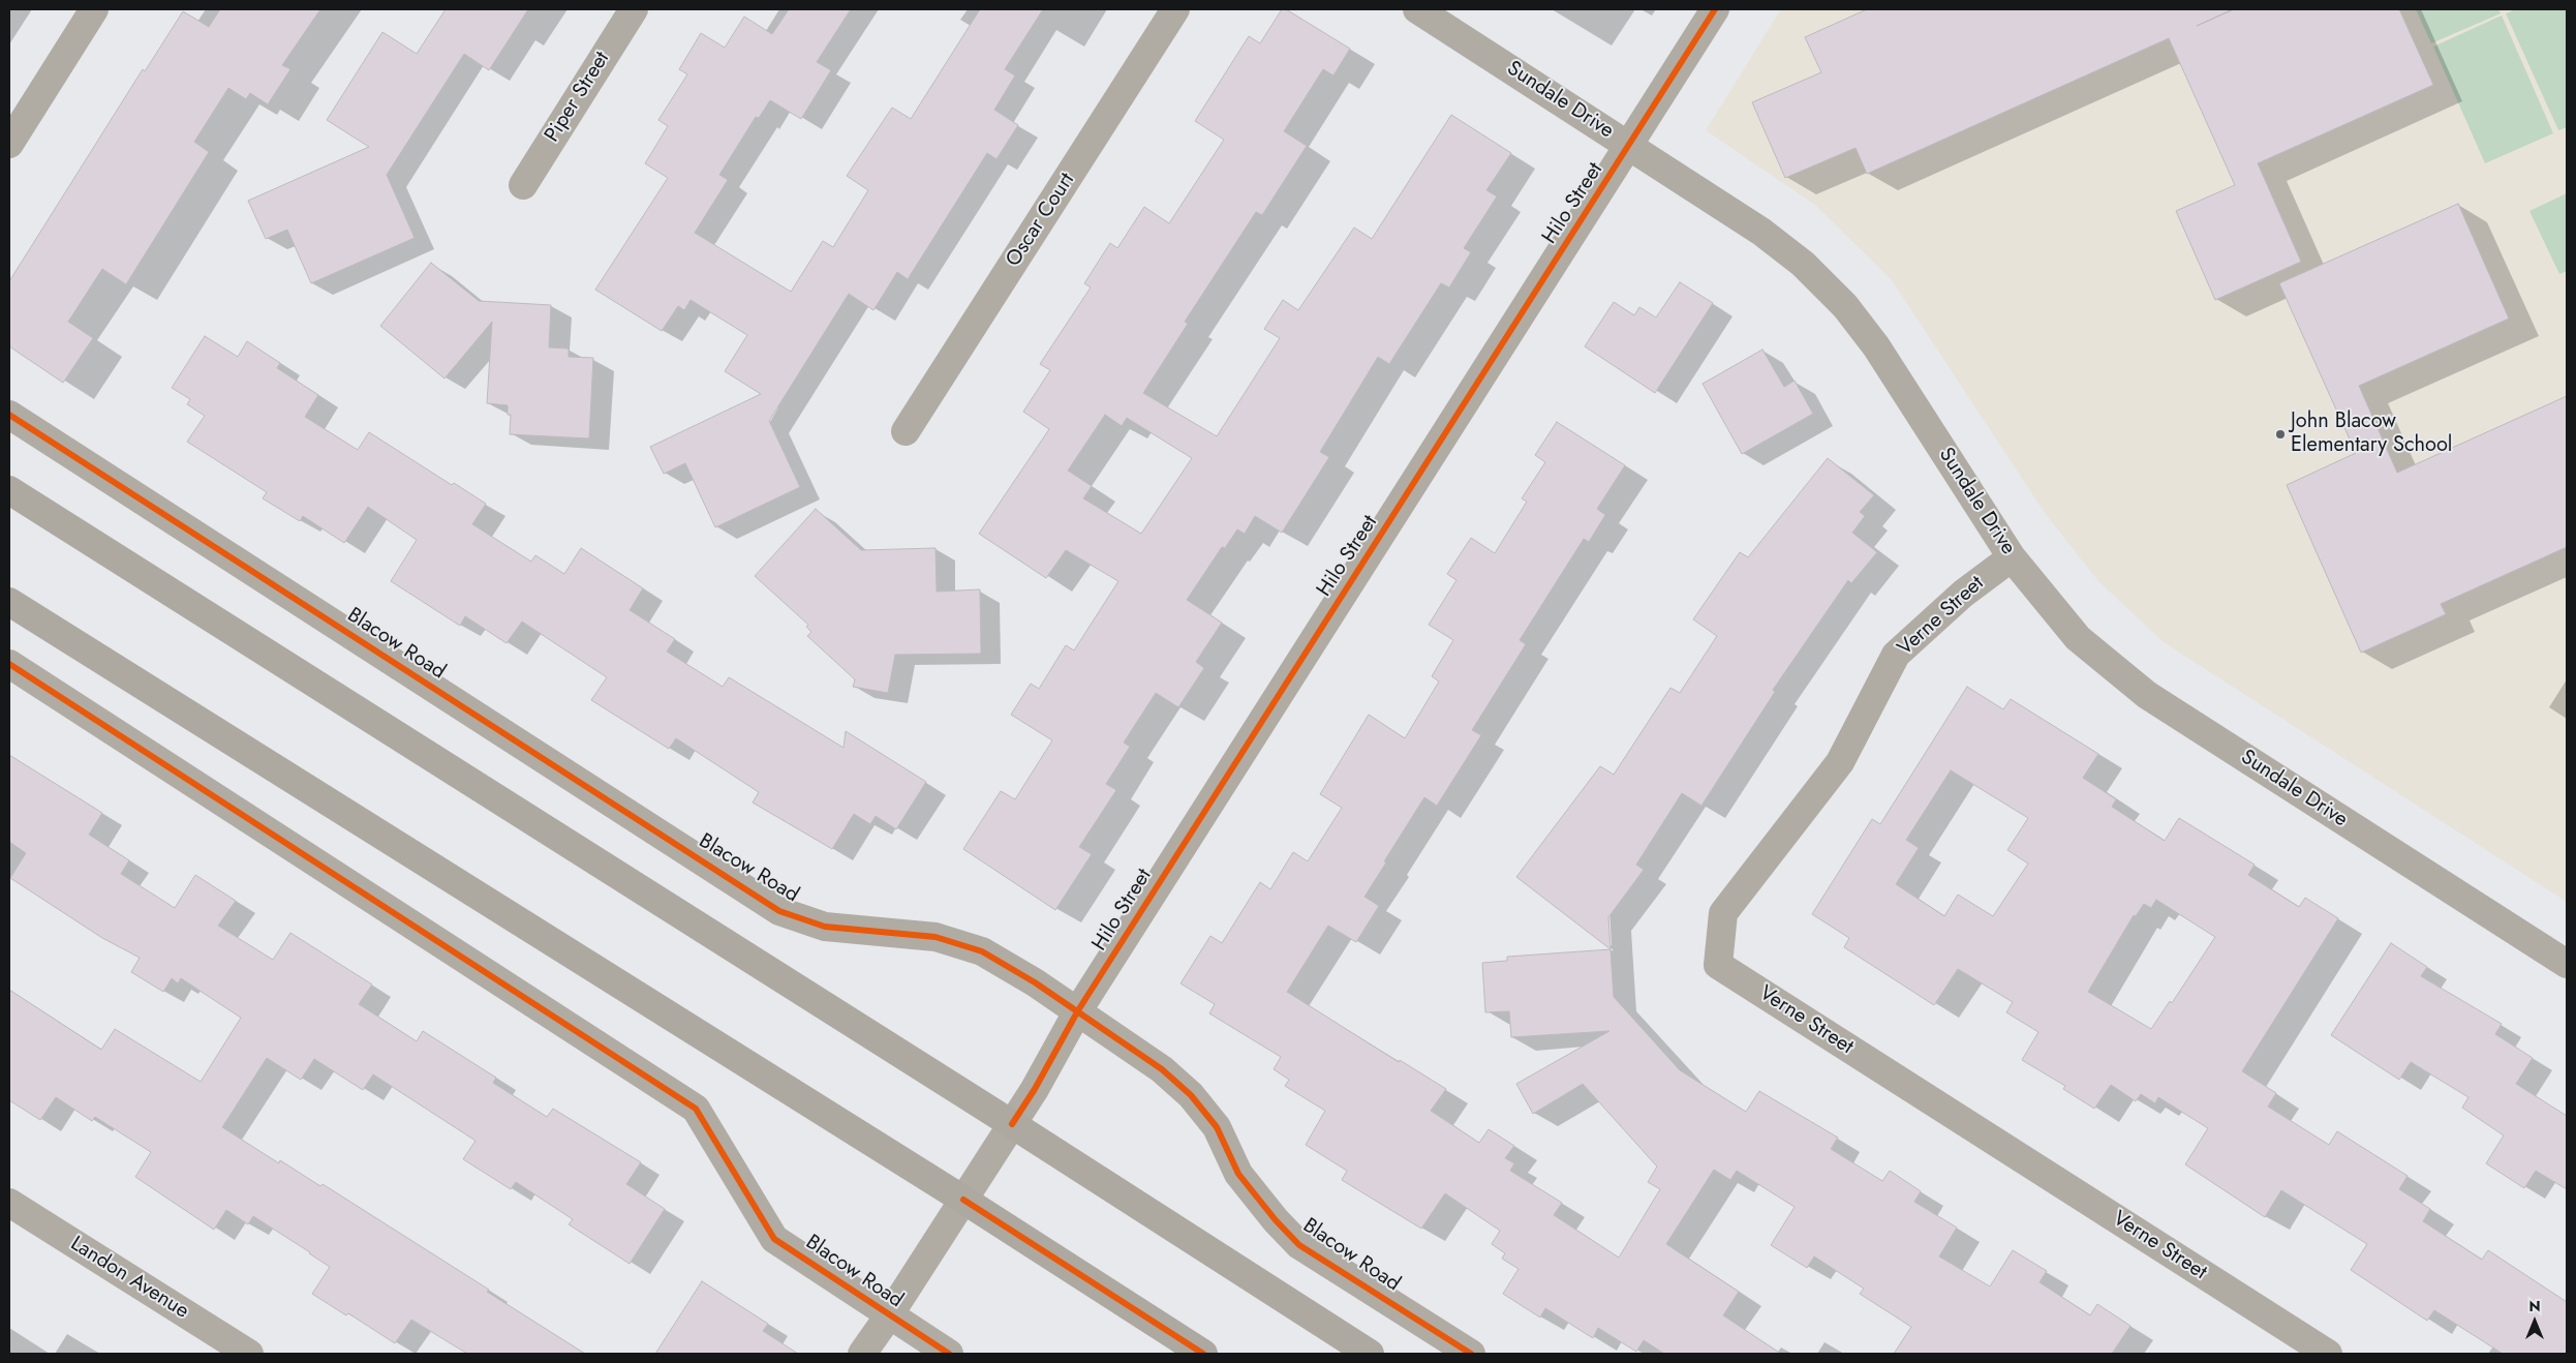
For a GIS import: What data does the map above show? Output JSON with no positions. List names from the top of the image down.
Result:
{
  "streets": {
    "street": [
      "Piper Street",
      "Sundale Drive",
      "Hilo Street",
      "Oscar Court",
      "Verne Street",
      "Blacow Road",
      "Landon Avenue"
    ]
  },
  "crossings": [
    ["Sundale Drive", "Hilo Street"],
    ["Sundale Drive", "Verne Street"],
    ["Hilo Street", "Blacow Road"]
  ],
  "places": ["John Blacow Elementary School"],
  "north": "top"
}
